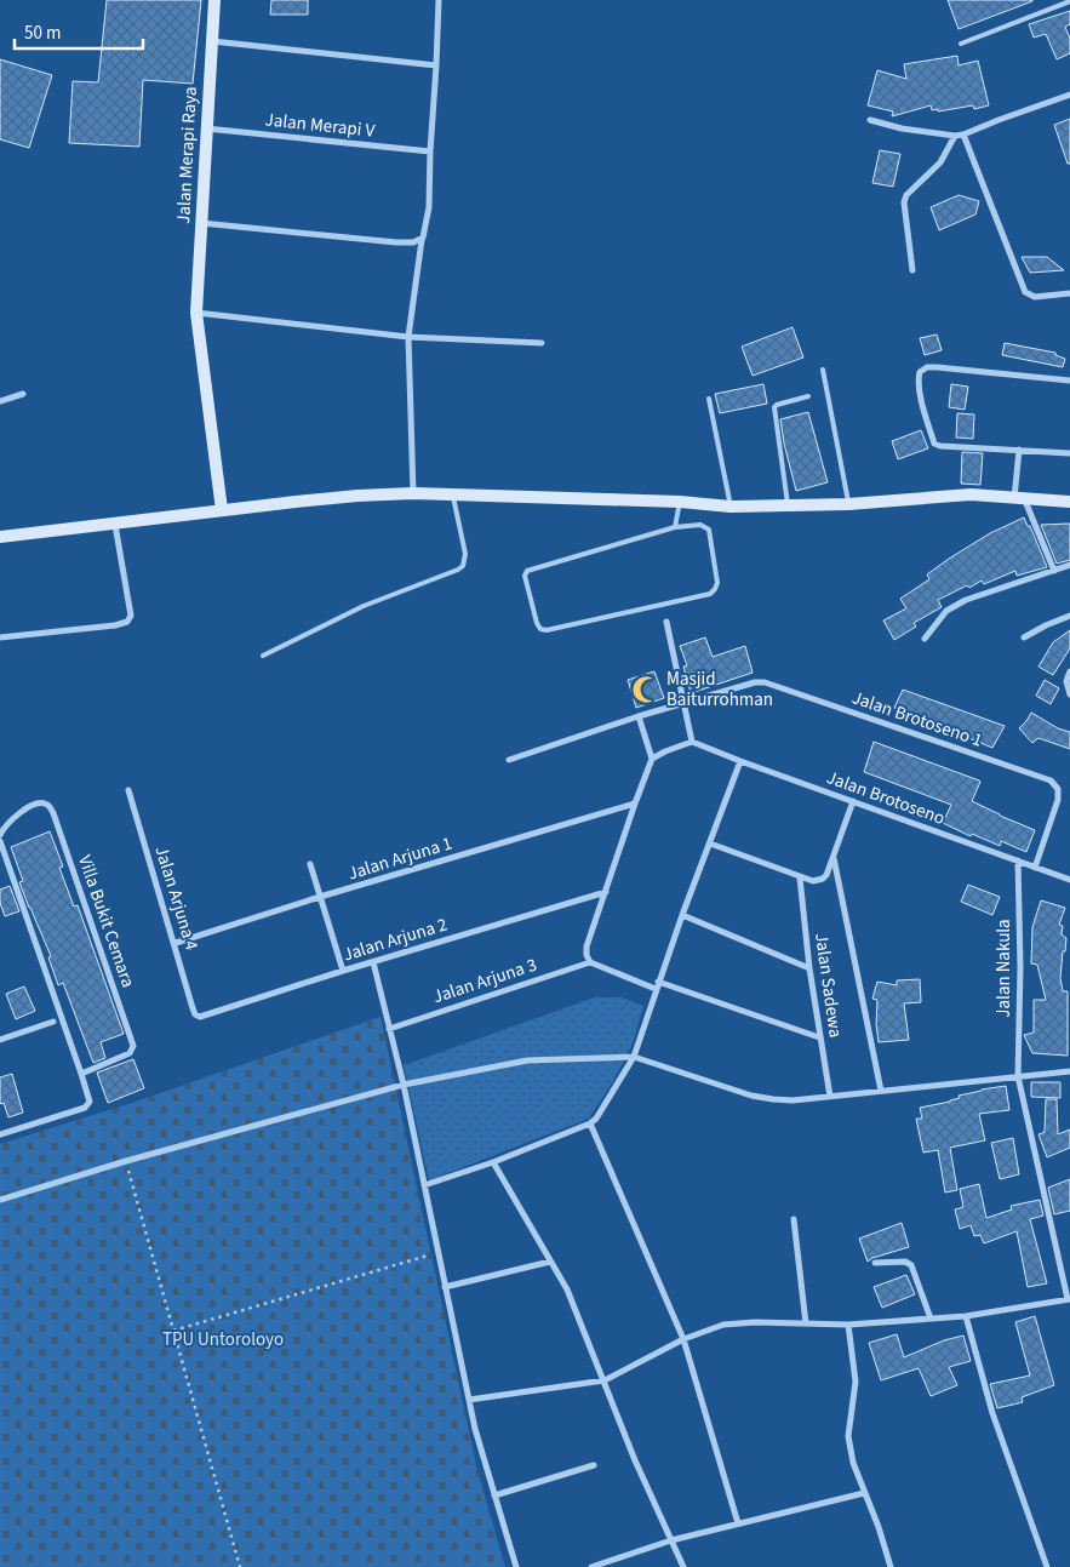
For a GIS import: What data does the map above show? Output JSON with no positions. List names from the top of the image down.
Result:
{
  "streets": {
    "street": [
      "Jalan Merapi V",
      "Jalan Merapi Raya",
      "Jalan Brotoseno 1",
      "Jalan Brotoseno",
      "Jalan Arjuna 1",
      "Jalan Arjuna 4",
      "Villa Bukit Cemara",
      "Jalan Arjuna 2",
      "Jalan Nakula",
      "Jalan Arjuna 3",
      "Jalan Sadewa"
    ]
  },
  "crossings": [
    ["Jalan Merapi V", "Jalan Merapi Raya"],
    ["Jalan Brotoseno 1", "Jalan Brotoseno"],
    ["Jalan Brotoseno", "Jalan Nakula"],
    ["Jalan Arjuna 1", "Jalan Arjuna 4"],
    ["Jalan Arjuna 4", "Jalan Arjuna 2"]
  ],
  "parks": ["TPU Untoroloyo"],
  "places": {
    "mosque": ["Masjid Baiturrohman"]
  },
  "scale_bar": "50 m"
}
